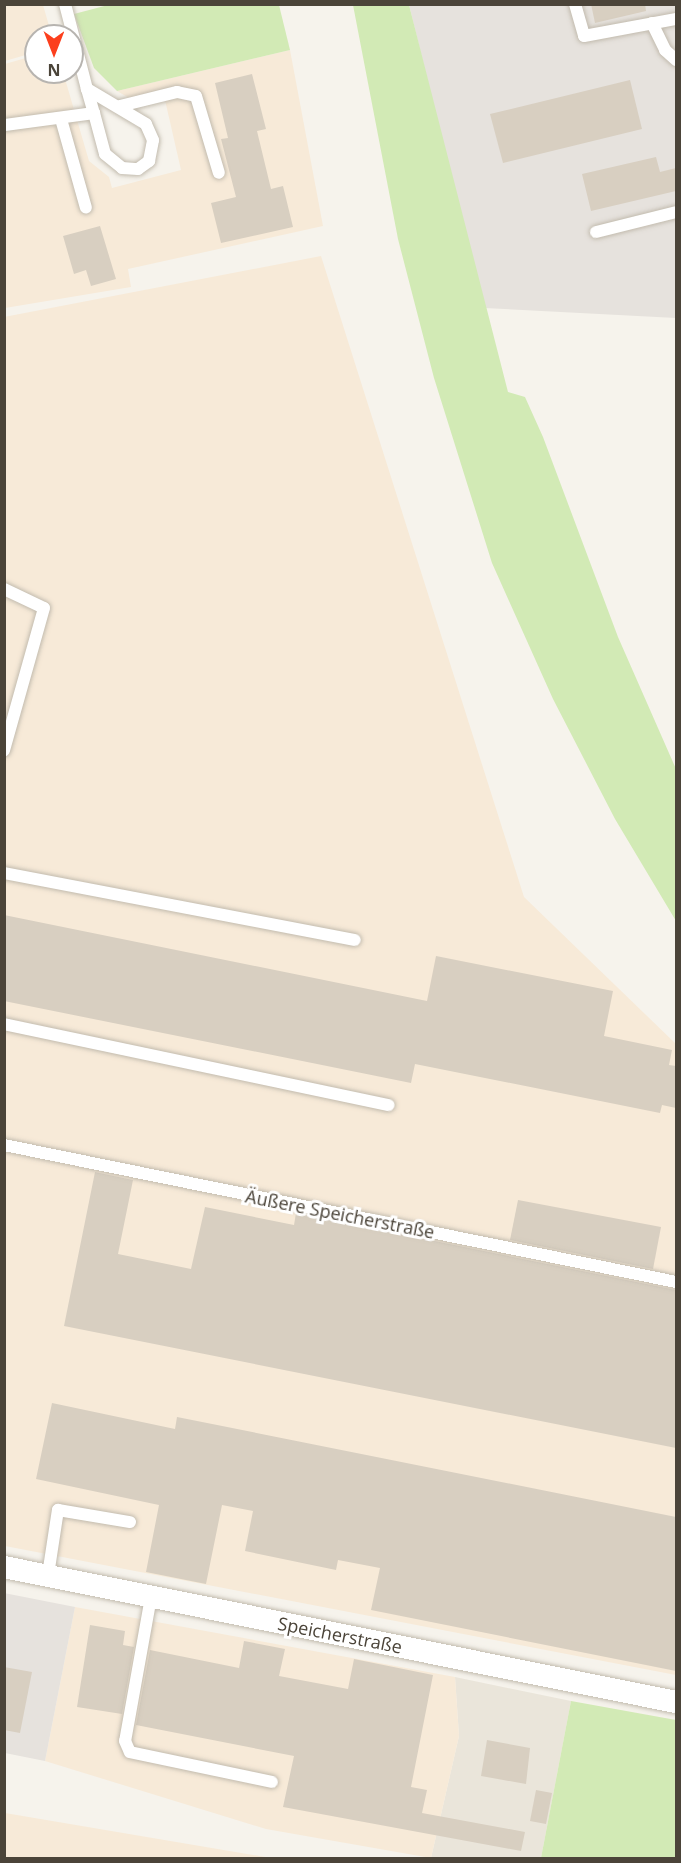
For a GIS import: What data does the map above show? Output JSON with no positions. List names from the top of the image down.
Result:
{
  "streets": {
    "street": ["Speicherstraße"],
    "lane": ["Äußere Speicherstraße"]
  },
  "north": "bottom"
}
